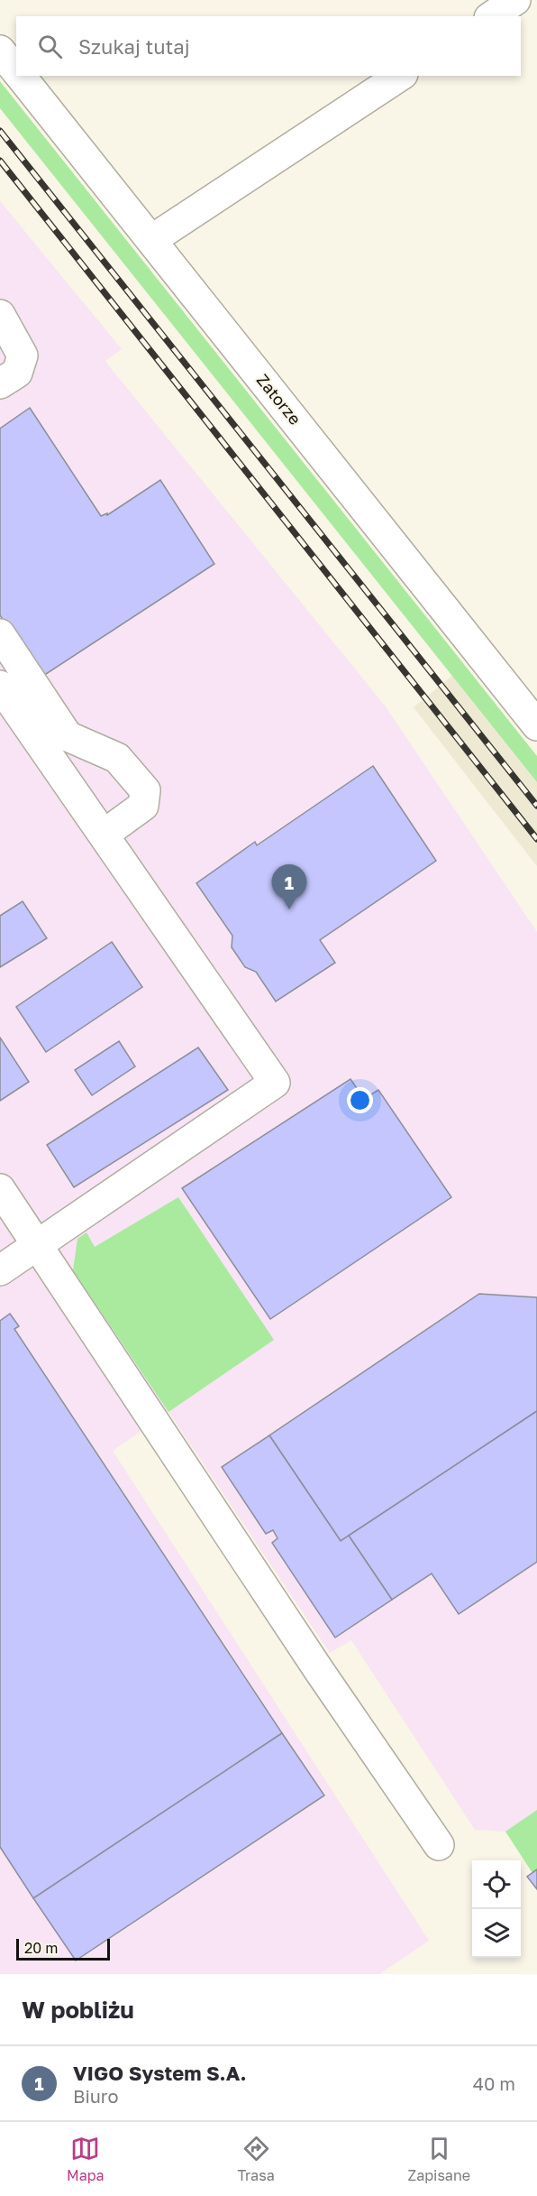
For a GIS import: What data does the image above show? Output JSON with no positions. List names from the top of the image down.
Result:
{
  "streets": {
    "street": ["Zatorze"]
  },
  "scale_bar": "20 m",
  "page": {
    "search": "Szukaj tutaj",
    "pins": "1",
    "scale": "20 m",
    "heading": "W pobliżu",
    "list": [
      {
        "mark": "1",
        "name": "VIGO System S.A.",
        "note": "Biuro",
        "value": "40 m"
      }
    ],
    "nav": ["Mapa", "Trasa", "Zapisane"]
  }
}
